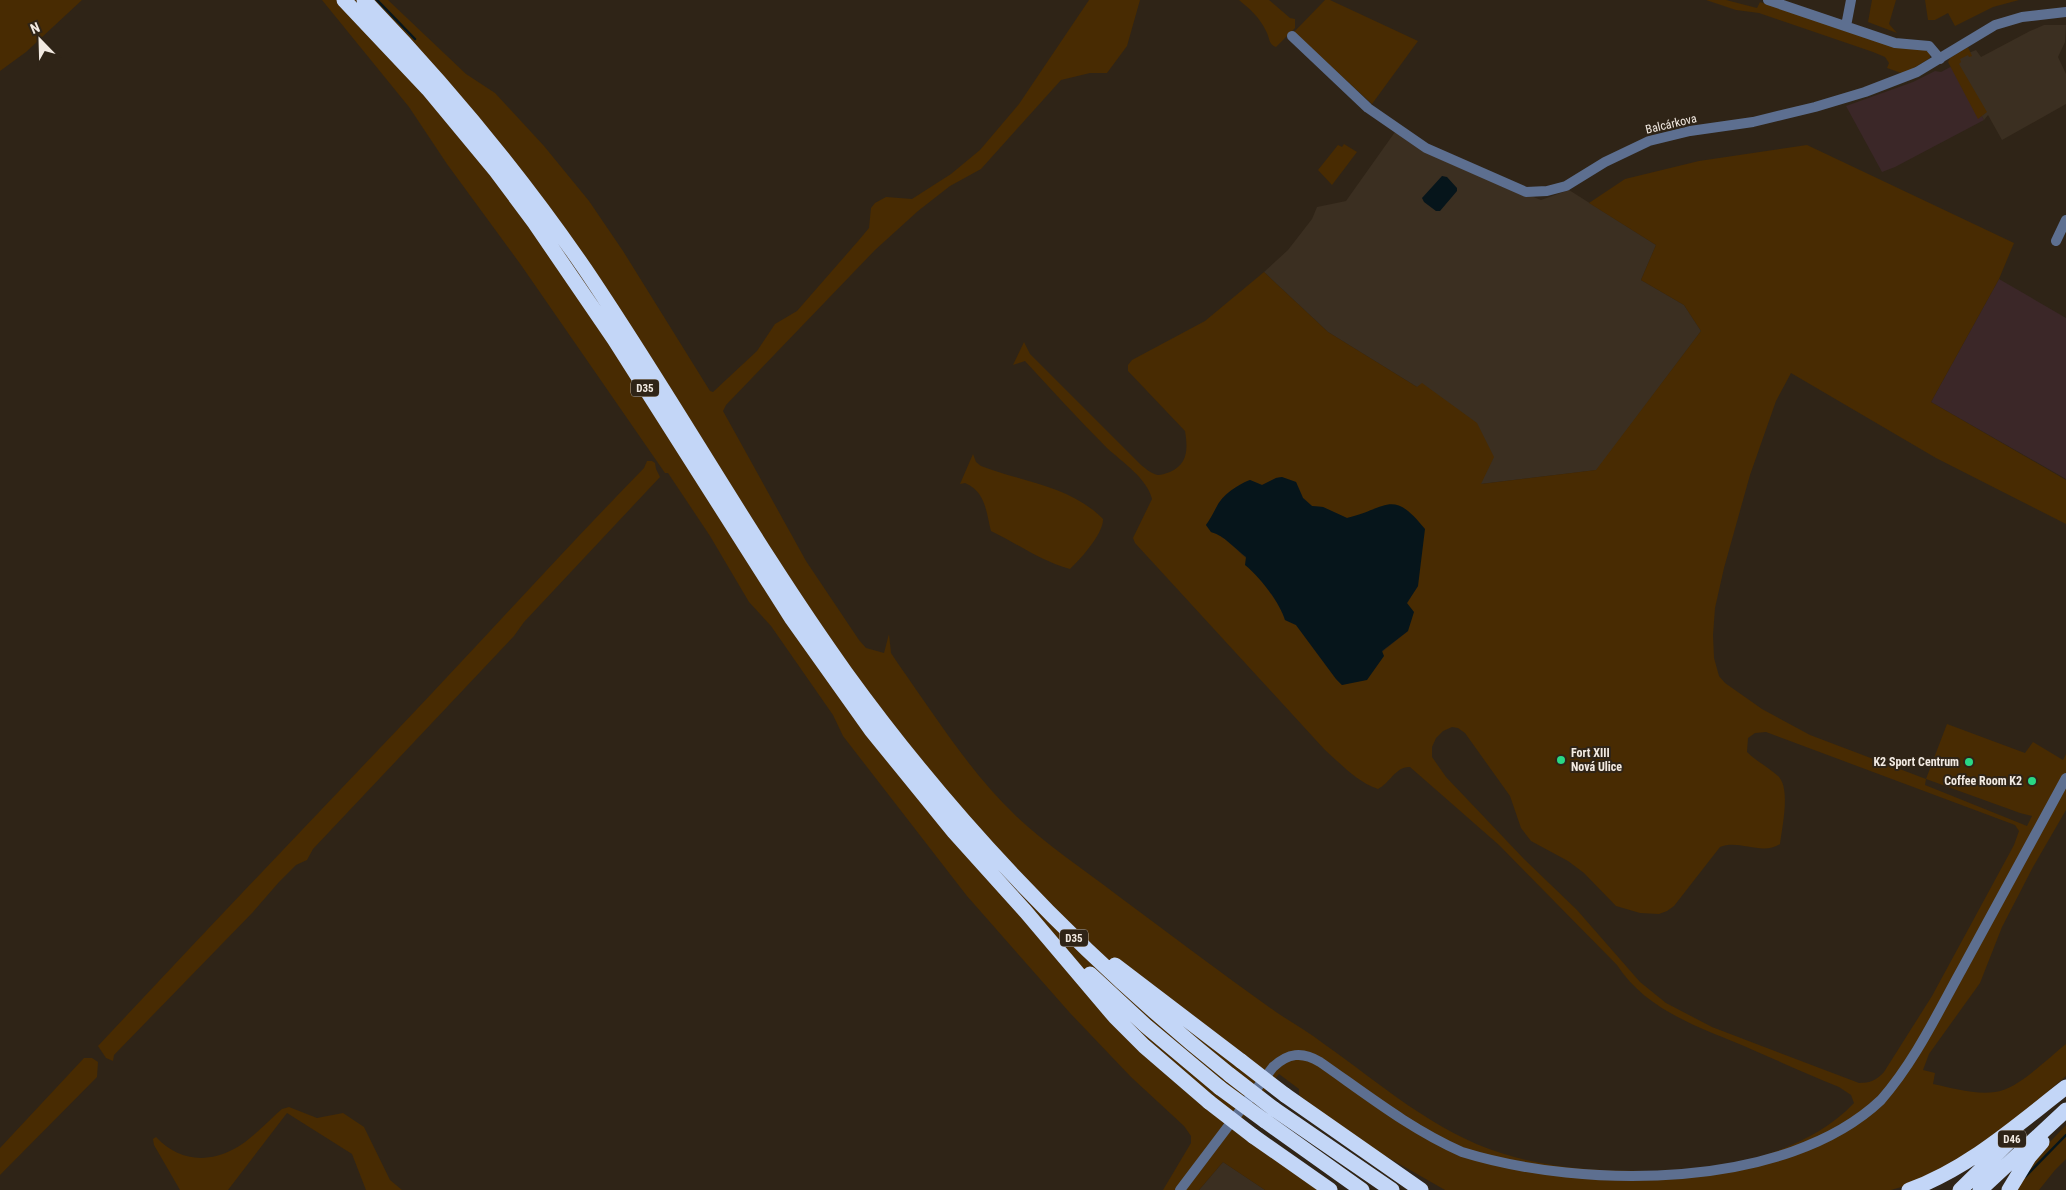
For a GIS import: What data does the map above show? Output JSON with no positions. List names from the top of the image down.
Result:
{
  "streets": {
    "highway": ["D35", "D46"],
    "street": ["Balcárkova"]
  },
  "places": ["Fort XIII Nová Ulice", "K2 Sport Centrum", "Coffee Room K2"],
  "north": "top left"
}
